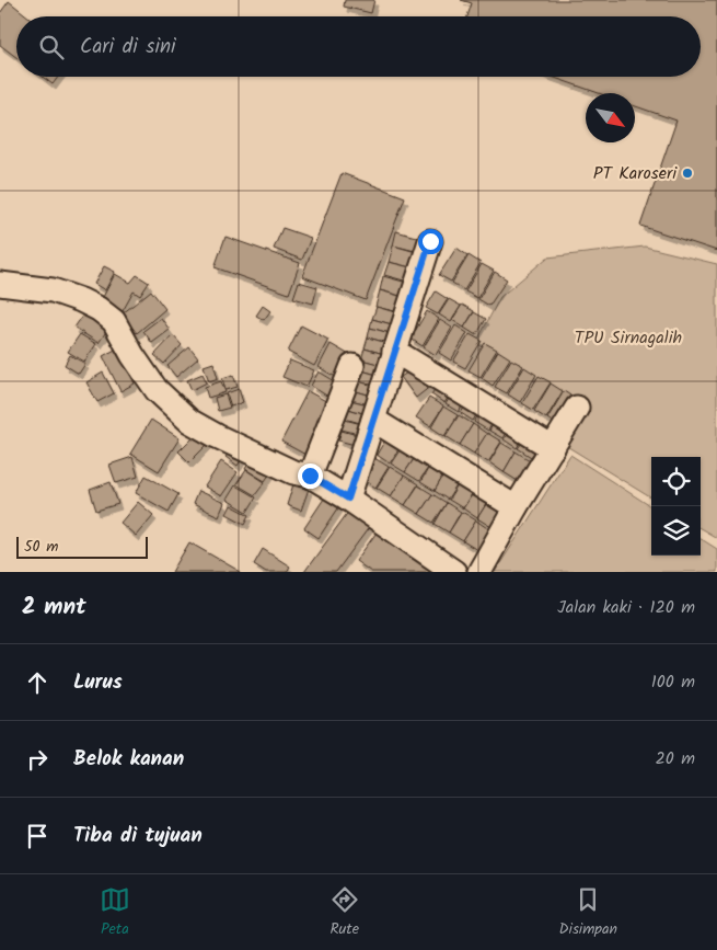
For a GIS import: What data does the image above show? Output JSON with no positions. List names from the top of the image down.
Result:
{
  "parks": ["TPU Sirnagalih"],
  "places": ["PT Karoseri"],
  "scale_bar": "50 m",
  "north": "bottom right",
  "page": {
    "search": "Cari di sini",
    "scale": "50 m",
    "heading": ["2 mnt", "Jalan kaki · 120 m"],
    "list": [
      ["Lurus", "100 m"],
      ["Belok kanan", "20 m"],
      "Tiba di tujuan"
    ],
    "nav": ["Peta", "Rute", "Disimpan"]
  }
}
